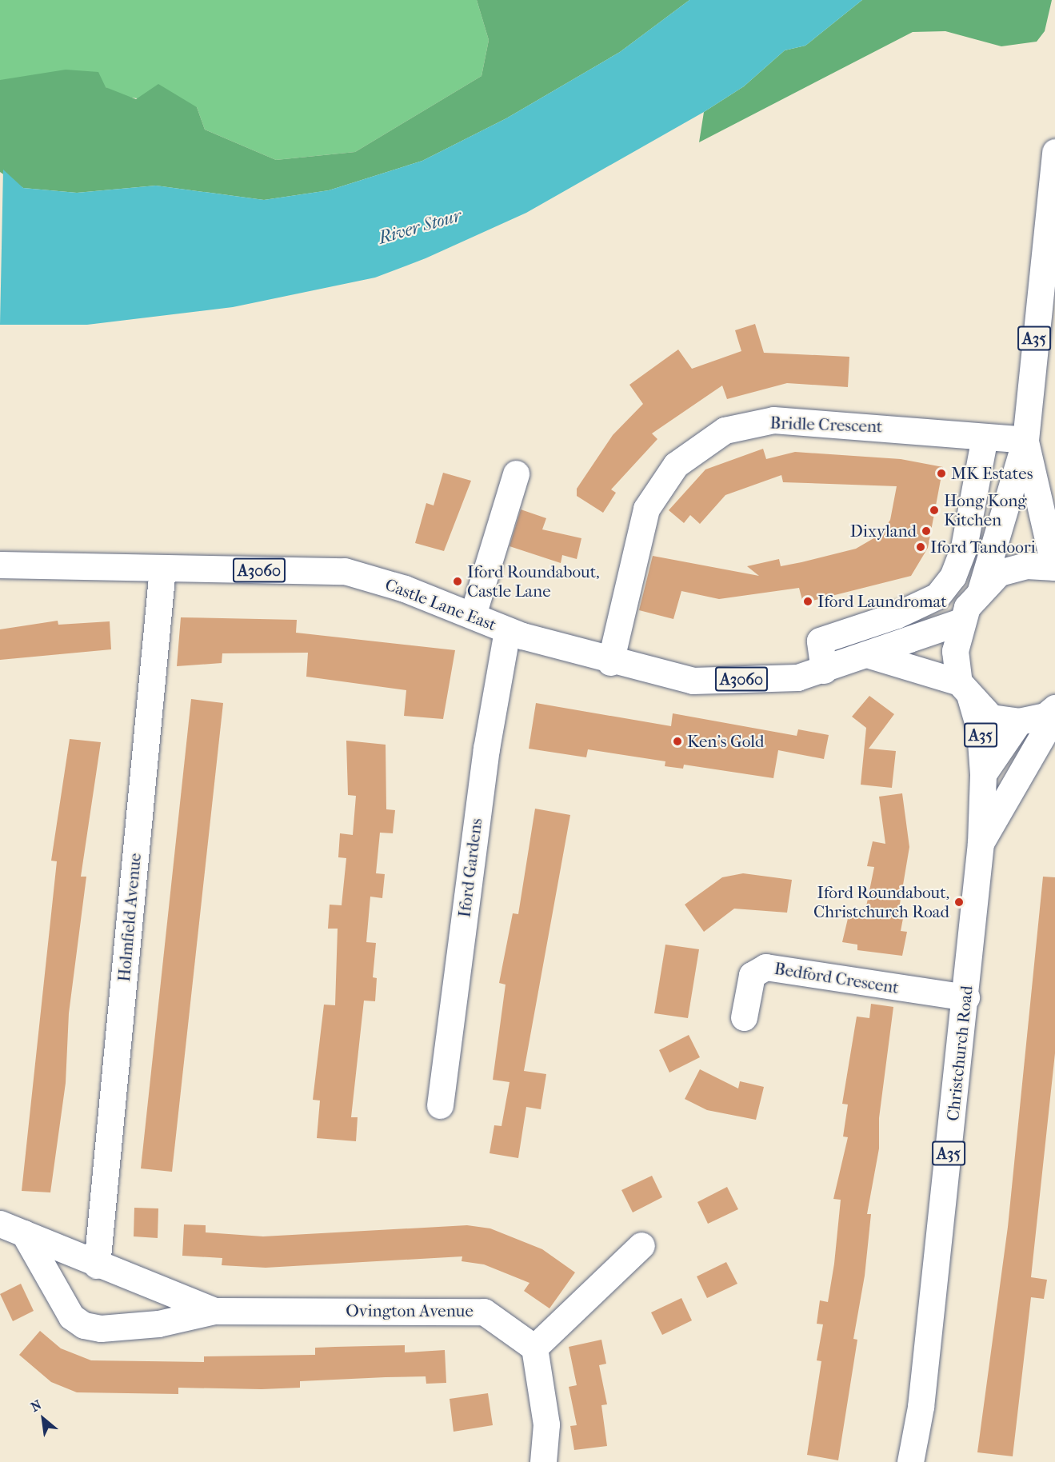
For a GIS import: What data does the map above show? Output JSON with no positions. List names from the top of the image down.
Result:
{
  "streets": {
    "street": [
      "A35",
      "Bridle Crescent",
      "A3060",
      "Castle Lane East",
      "Iford Gardens",
      "Holmfield Avenue",
      "Bedford Crescent",
      "Christchurch Road",
      "Ovington Avenue"
    ]
  },
  "crossings": [
    ["A35", "Bridle Crescent"],
    ["A35", "Christchurch Road"],
    ["Bridle Crescent", "Castle Lane East"],
    ["Castle Lane East", "Iford Gardens"],
    ["Castle Lane East", "Holmfield Avenue"],
    ["Castle Lane East", "Christchurch Road"],
    ["Holmfield Avenue", "Ovington Avenue"],
    ["Bedford Crescent", "Christchurch Road"]
  ],
  "water": ["River Stour"],
  "places": [
    "MK Estates",
    "Hong Kong Kitchen",
    "Dixyland",
    "Iford Tandoori",
    "Iford Roundabout, Castle Lane",
    "Iford Laundromat",
    "Ken's Gold",
    "Iford Roundabout, Christchurch Road"
  ],
  "north": "top left"
}
